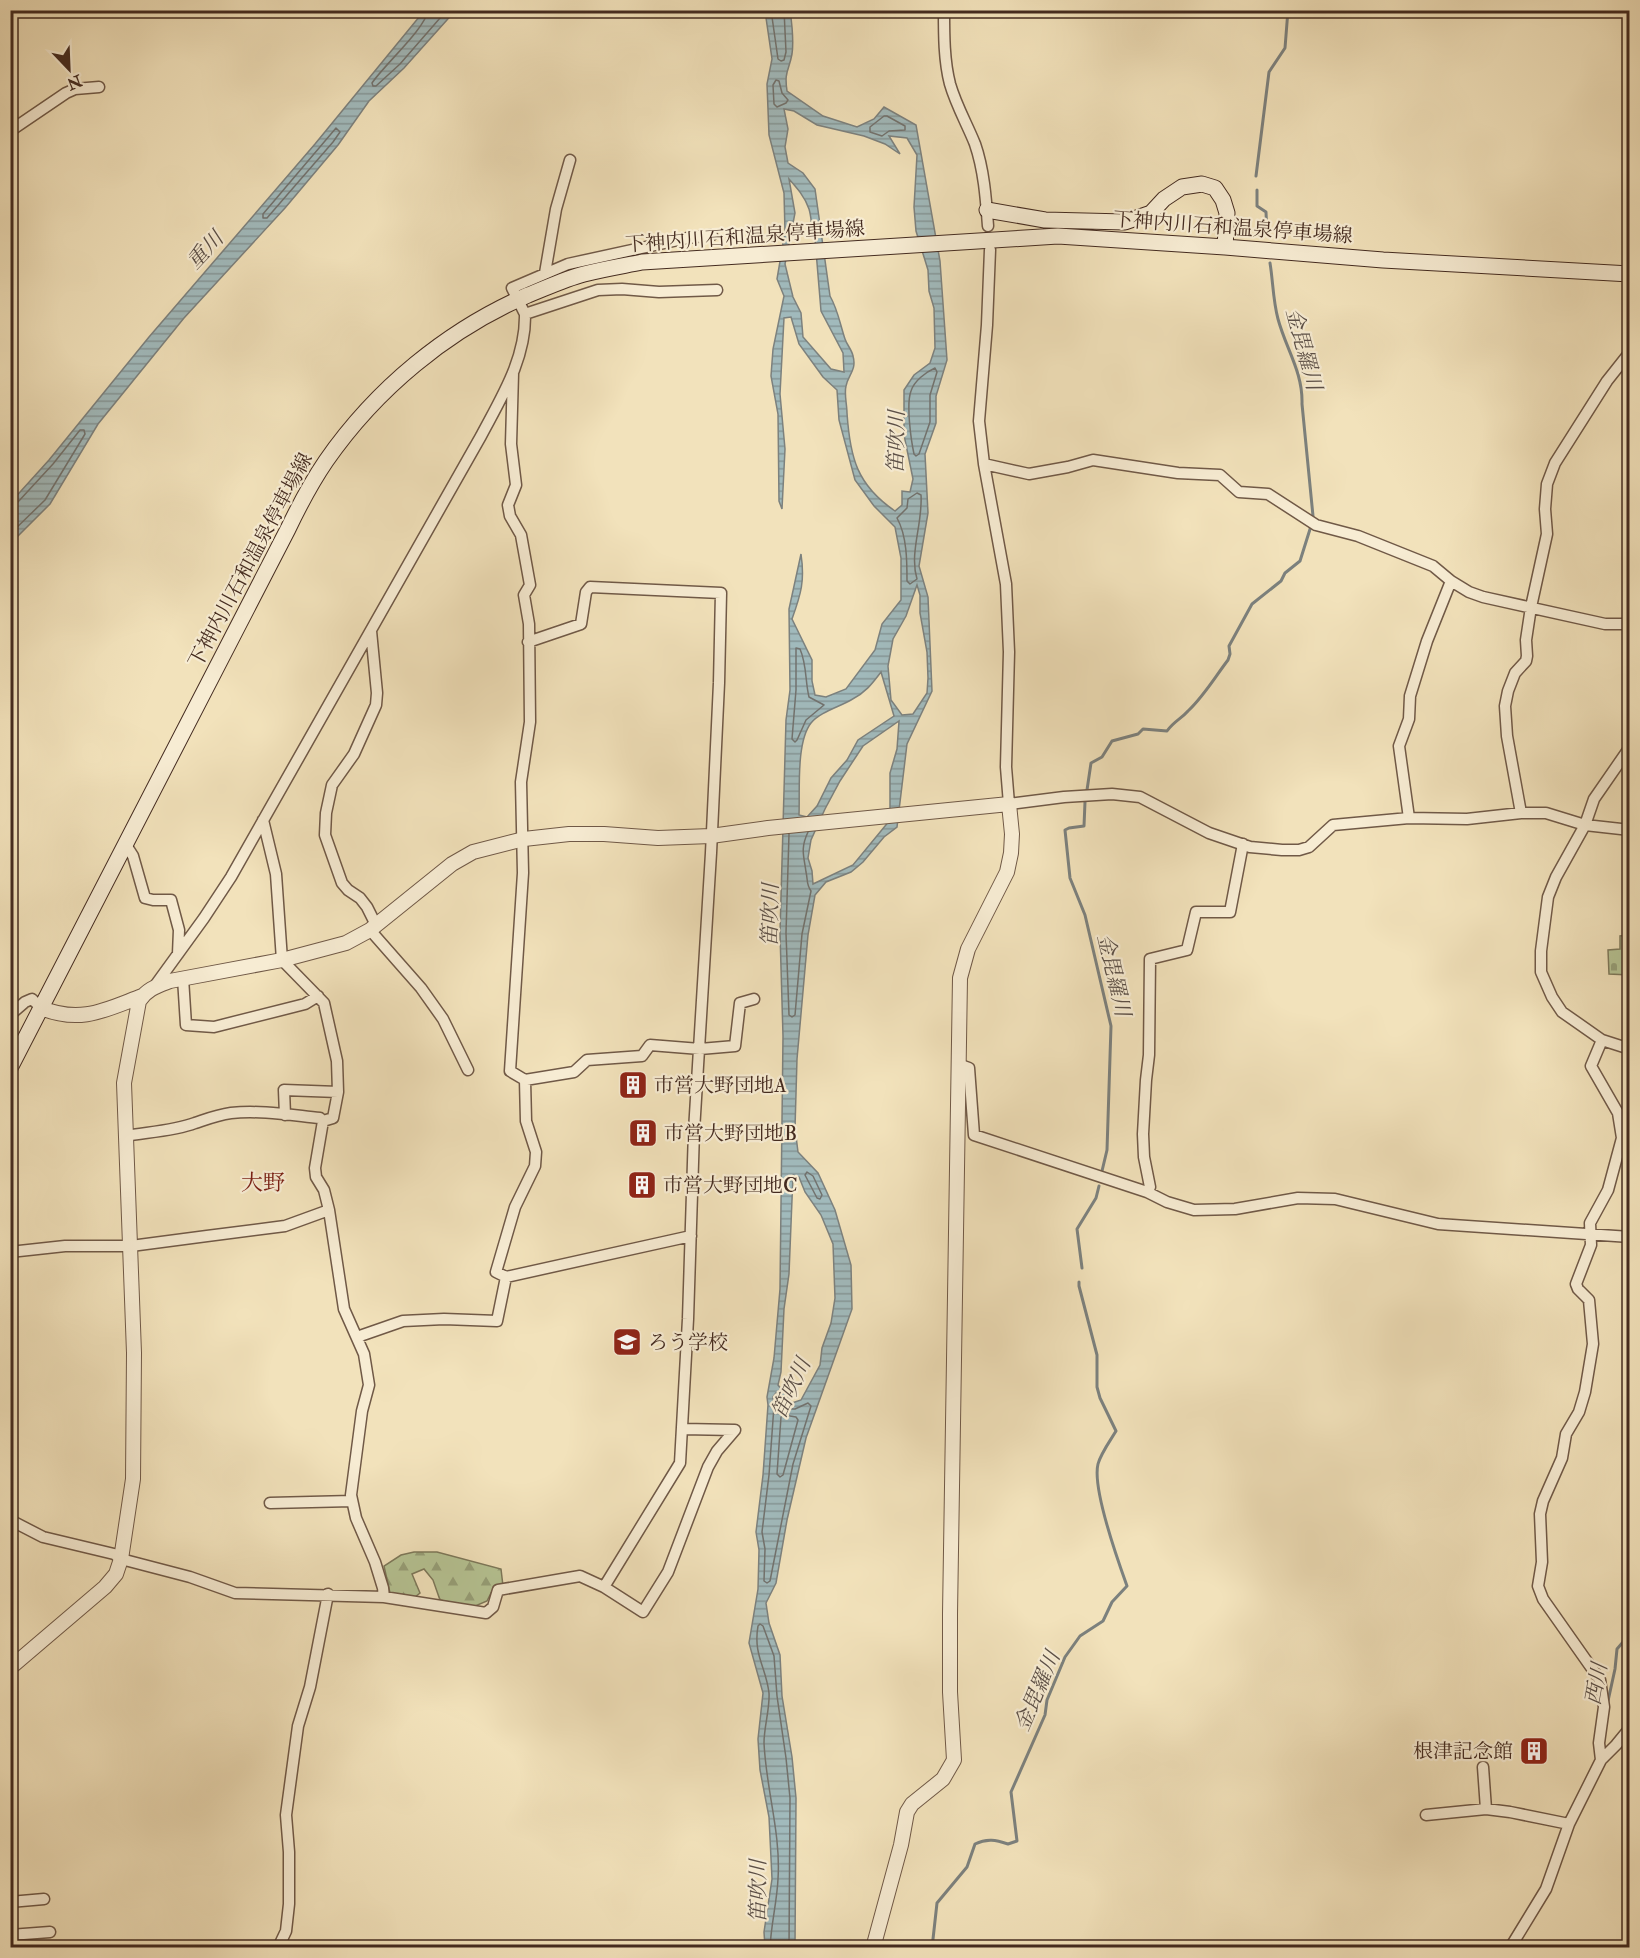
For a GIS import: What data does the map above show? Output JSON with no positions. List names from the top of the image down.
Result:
{
  "streets": {
    "main road": ["下神内川石和温泉停車場線"]
  },
  "districts": ["大野"],
  "water": [
    "重川",
    "金毘羅川",
    "笛吹川",
    "西川"
  ],
  "places": {
    "building": [
      "市営大野団地A",
      "市営大野団地B",
      "市営大野団地C",
      "根津記念館"
    ],
    "school or university": ["ろう学校"]
  },
  "north": "bottom right"
}
